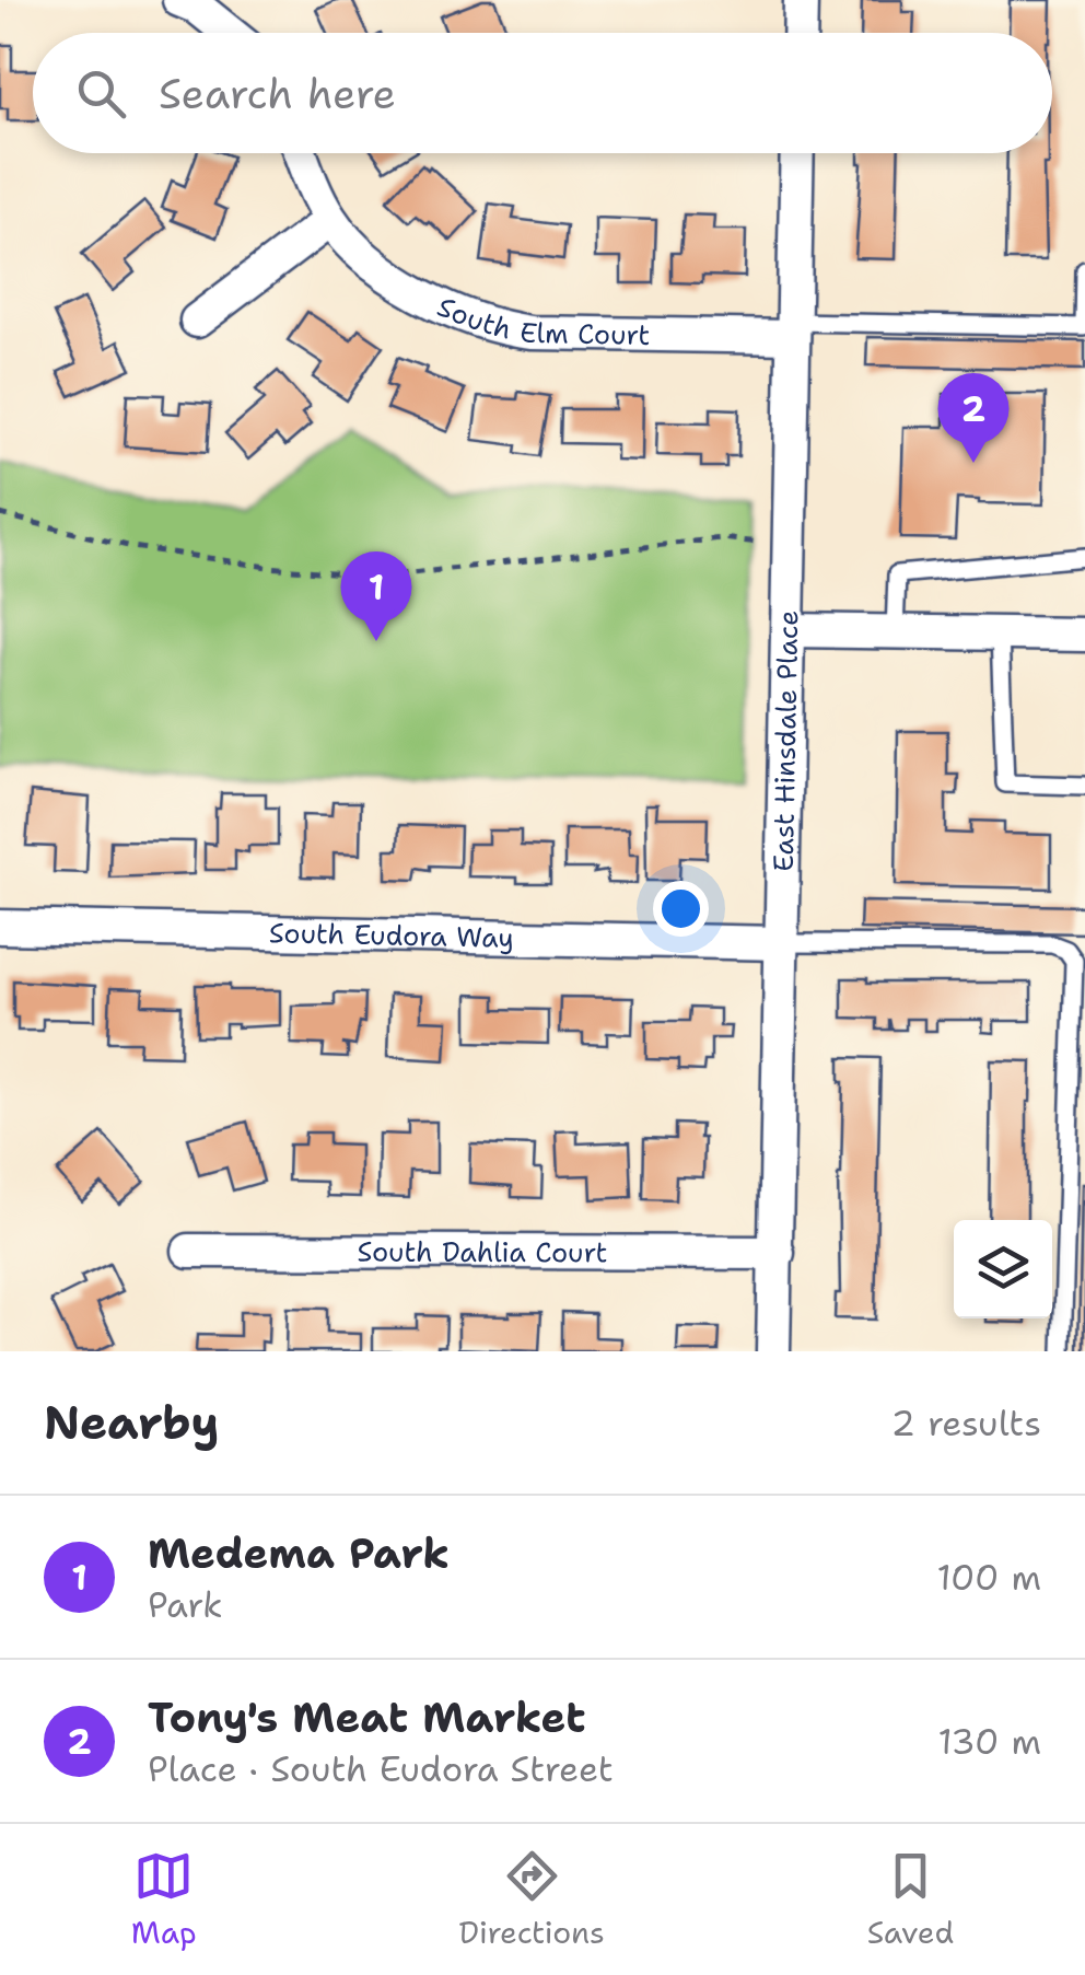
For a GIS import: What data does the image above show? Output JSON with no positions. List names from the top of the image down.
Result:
{
  "streets": {
    "street": [
      "South Elm Court",
      "East Hinsdale Place",
      "South Eudora Way",
      "South Dahlia Court"
    ]
  },
  "crossings": [
    ["South Elm Court", "East Hinsdale Place"],
    ["East Hinsdale Place", "South Eudora Way"],
    ["East Hinsdale Place", "South Dahlia Court"]
  ],
  "page": {
    "search": "Search here",
    "pins": ["2", "1"],
    "heading": ["Nearby", "2 results"],
    "list": [
      {
        "mark": "1",
        "name": "Medema Park",
        "note": "Park",
        "value": "100 m"
      },
      {
        "mark": "2",
        "name": "Tony's Meat Market",
        "note": "Place · South Eudora Street",
        "value": "130 m"
      }
    ],
    "nav": ["Map", "Directions", "Saved"]
  }
}
